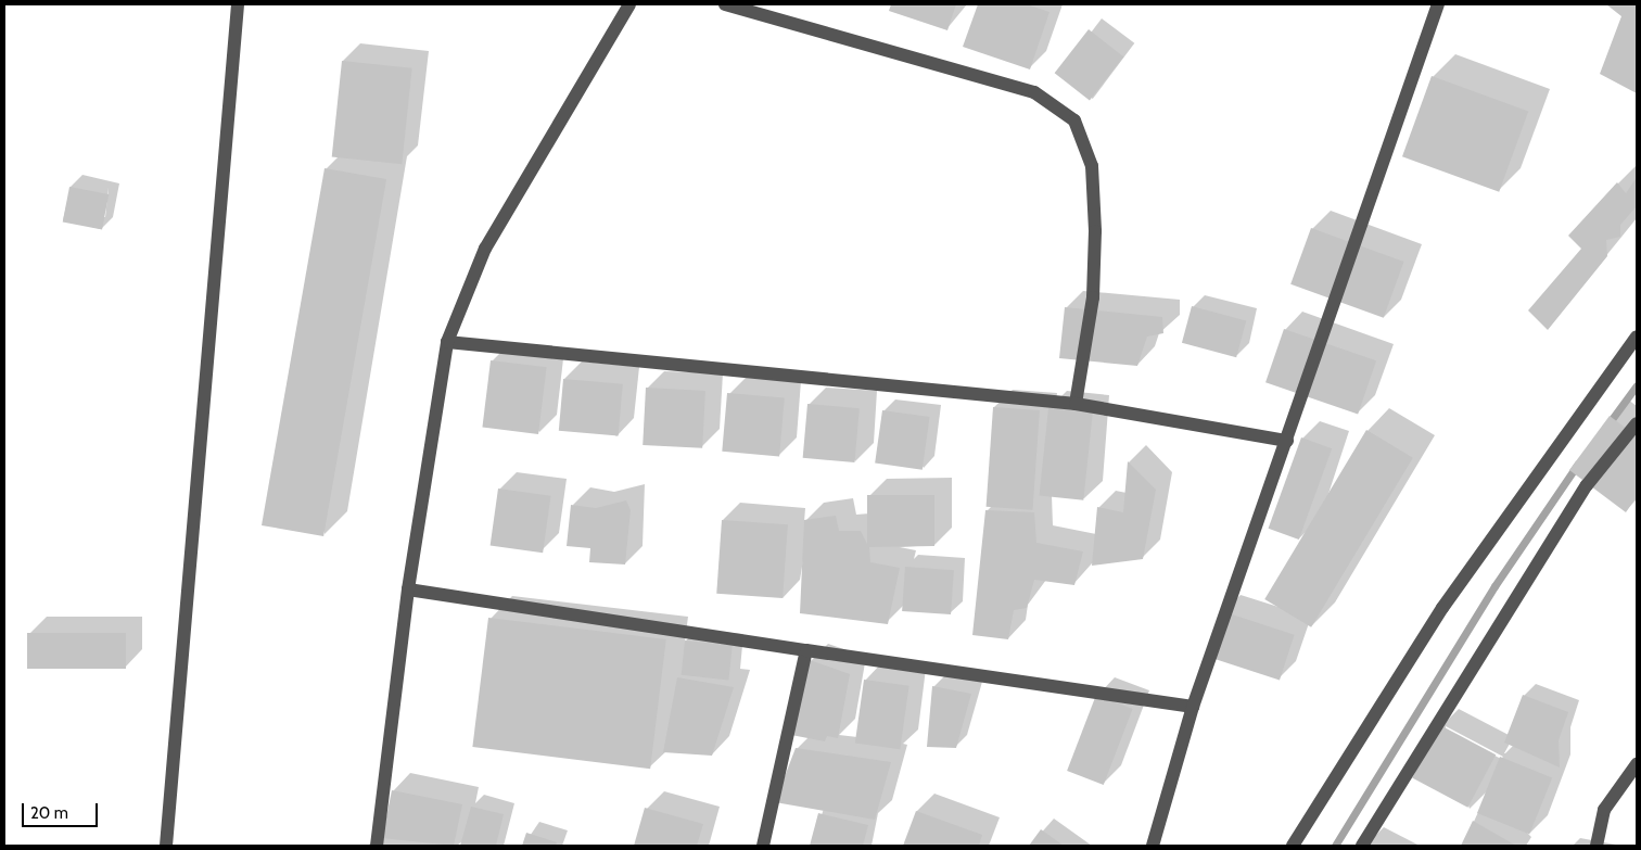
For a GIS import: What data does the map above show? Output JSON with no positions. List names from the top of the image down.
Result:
{
  "scale_bar": "20 m"
}
